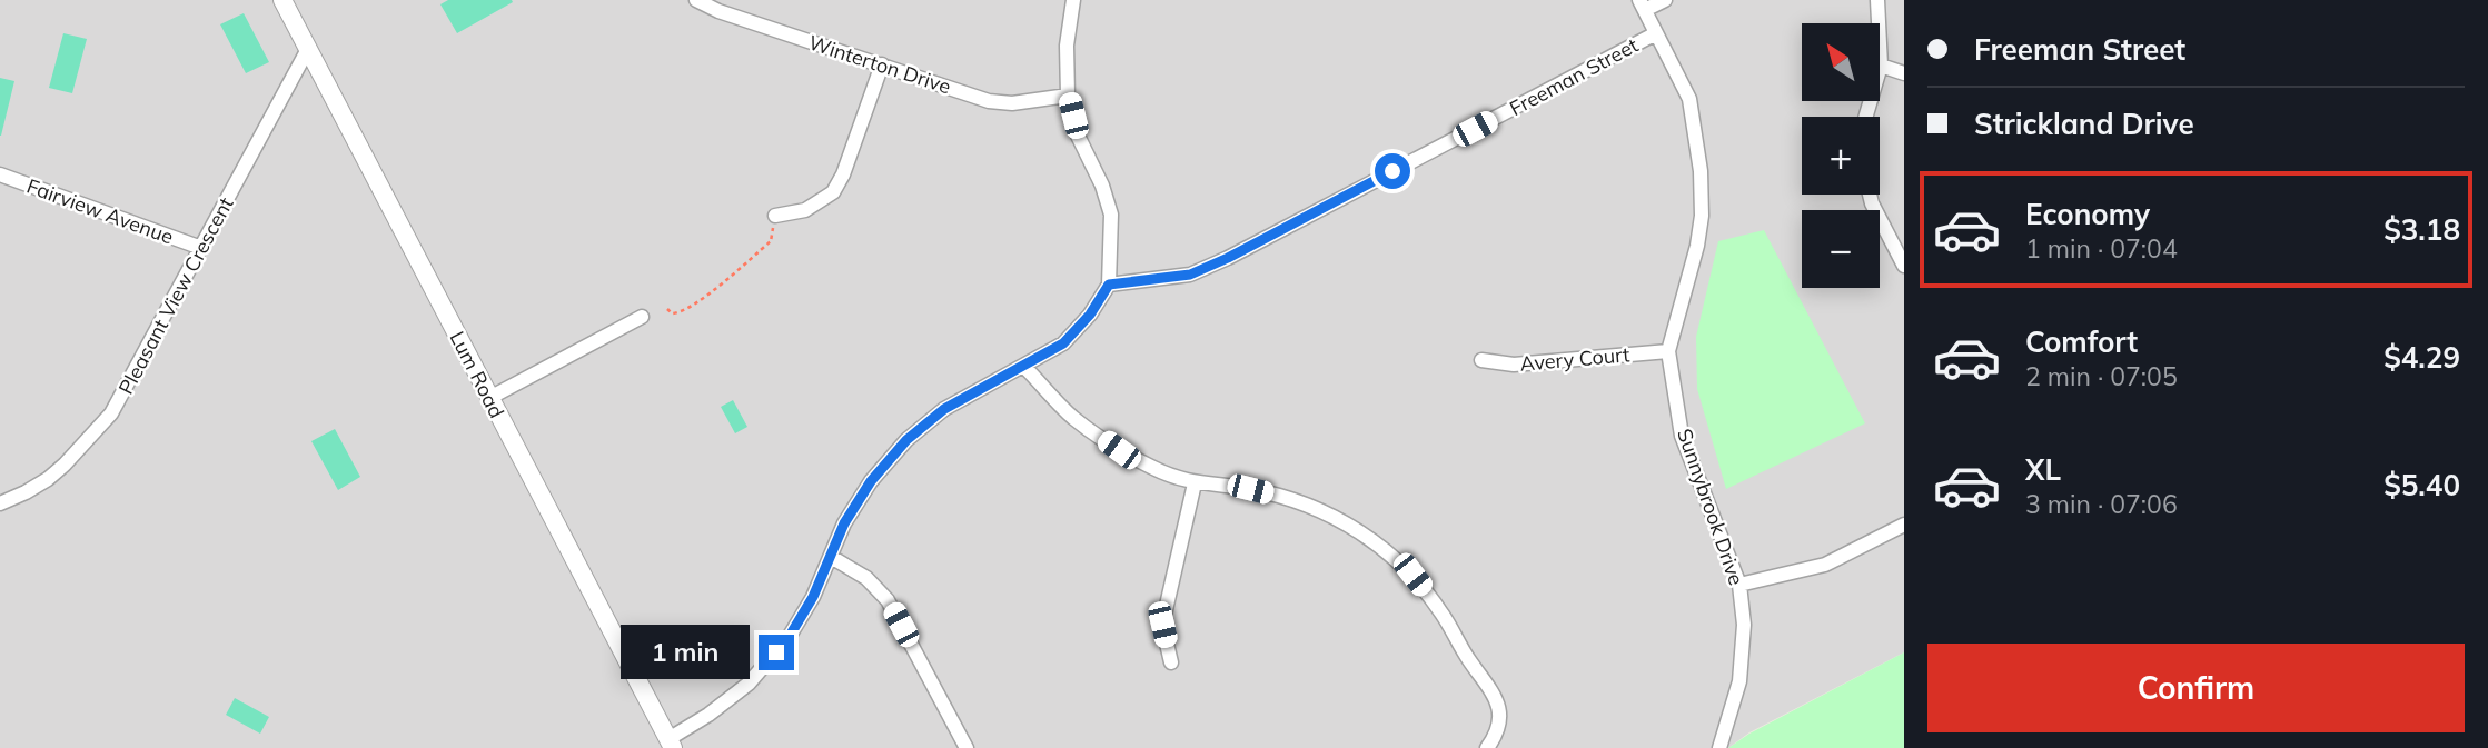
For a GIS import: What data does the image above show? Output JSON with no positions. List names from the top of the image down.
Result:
{
  "streets": {
    "street": [
      "Winterton Drive",
      "Freeman Street",
      "Fairview Avenue",
      "Pleasant View Crescent",
      "Avery Court",
      "Lum Road",
      "Sunnybrook Drive"
    ]
  },
  "crossings": [
    ["Freeman Street", "Sunnybrook Drive"],
    ["Fairview Avenue", "Pleasant View Crescent"],
    ["Pleasant View Crescent", "Lum Road"],
    ["Avery Court", "Sunnybrook Drive"]
  ],
  "north": "top left",
  "page": {
    "banner": ["Freeman Street", "Strickland Drive"],
    "map_buttons": ["+", "−"],
    "list": [
      {
        "name": "Economy",
        "note": "1 min · 07:04",
        "value": "$3.18"
      },
      {
        "name": "Comfort",
        "note": "2 min · 07:05",
        "value": "$4.29"
      },
      {
        "name": "XL",
        "note": "3 min · 07:06",
        "value": "$5.40"
      }
    ],
    "bubble": "1 min",
    "buttons": "Confirm"
  }
}
